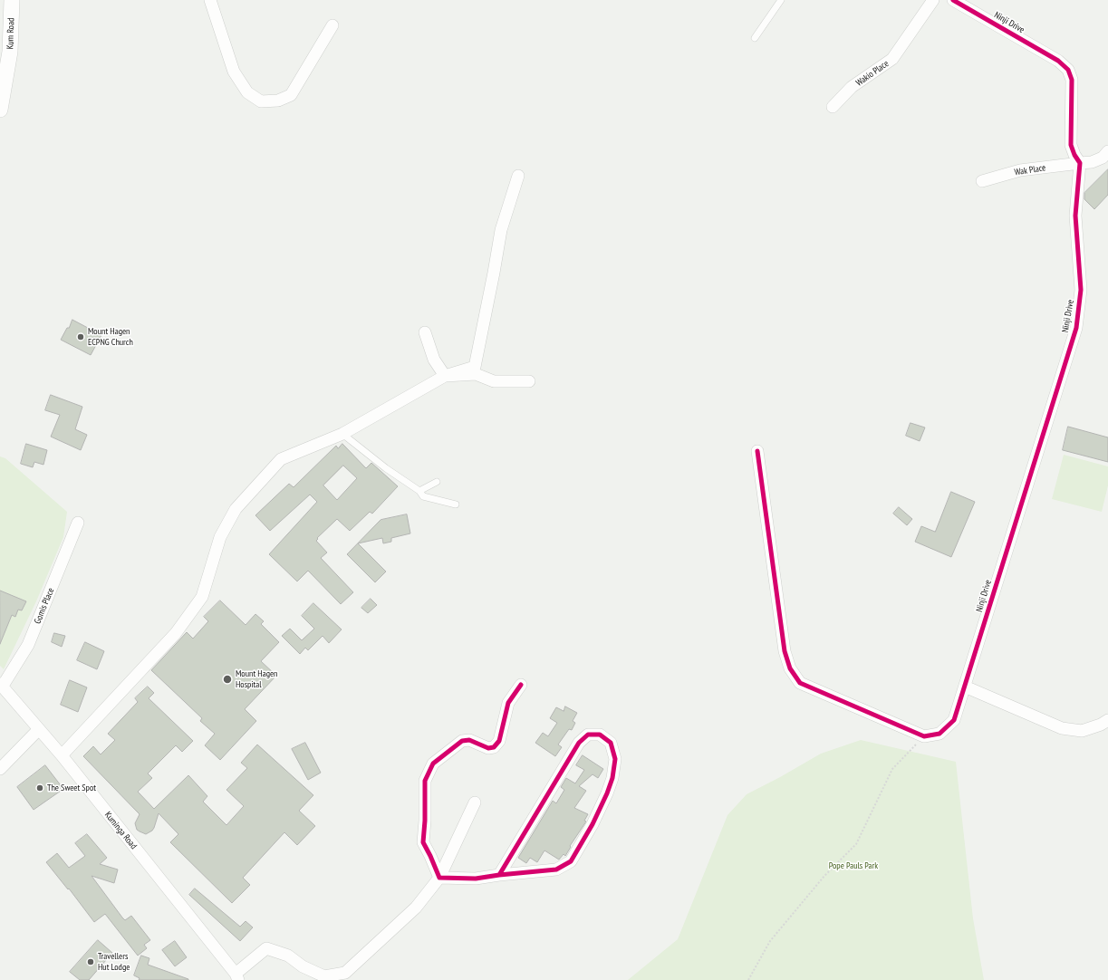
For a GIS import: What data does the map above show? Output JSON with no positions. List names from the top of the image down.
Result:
{
  "streets": {
    "street": [
      "Ninji Drive",
      "Kum Road",
      "Wakio Place",
      "Wak Place",
      "Gomis Place",
      "Kuminga Road"
    ]
  },
  "crossings": [
    ["Ninji Drive", "Wak Place"],
    ["Gomis Place", "Kuminga Road"]
  ],
  "parks": ["Pope Pauls Park"],
  "places": [
    "Mount Hagen ECPNG Church",
    "Mount Hagen Hospital",
    "The Sweet Spot",
    "Travellers Hut Lodge"
  ]
}
